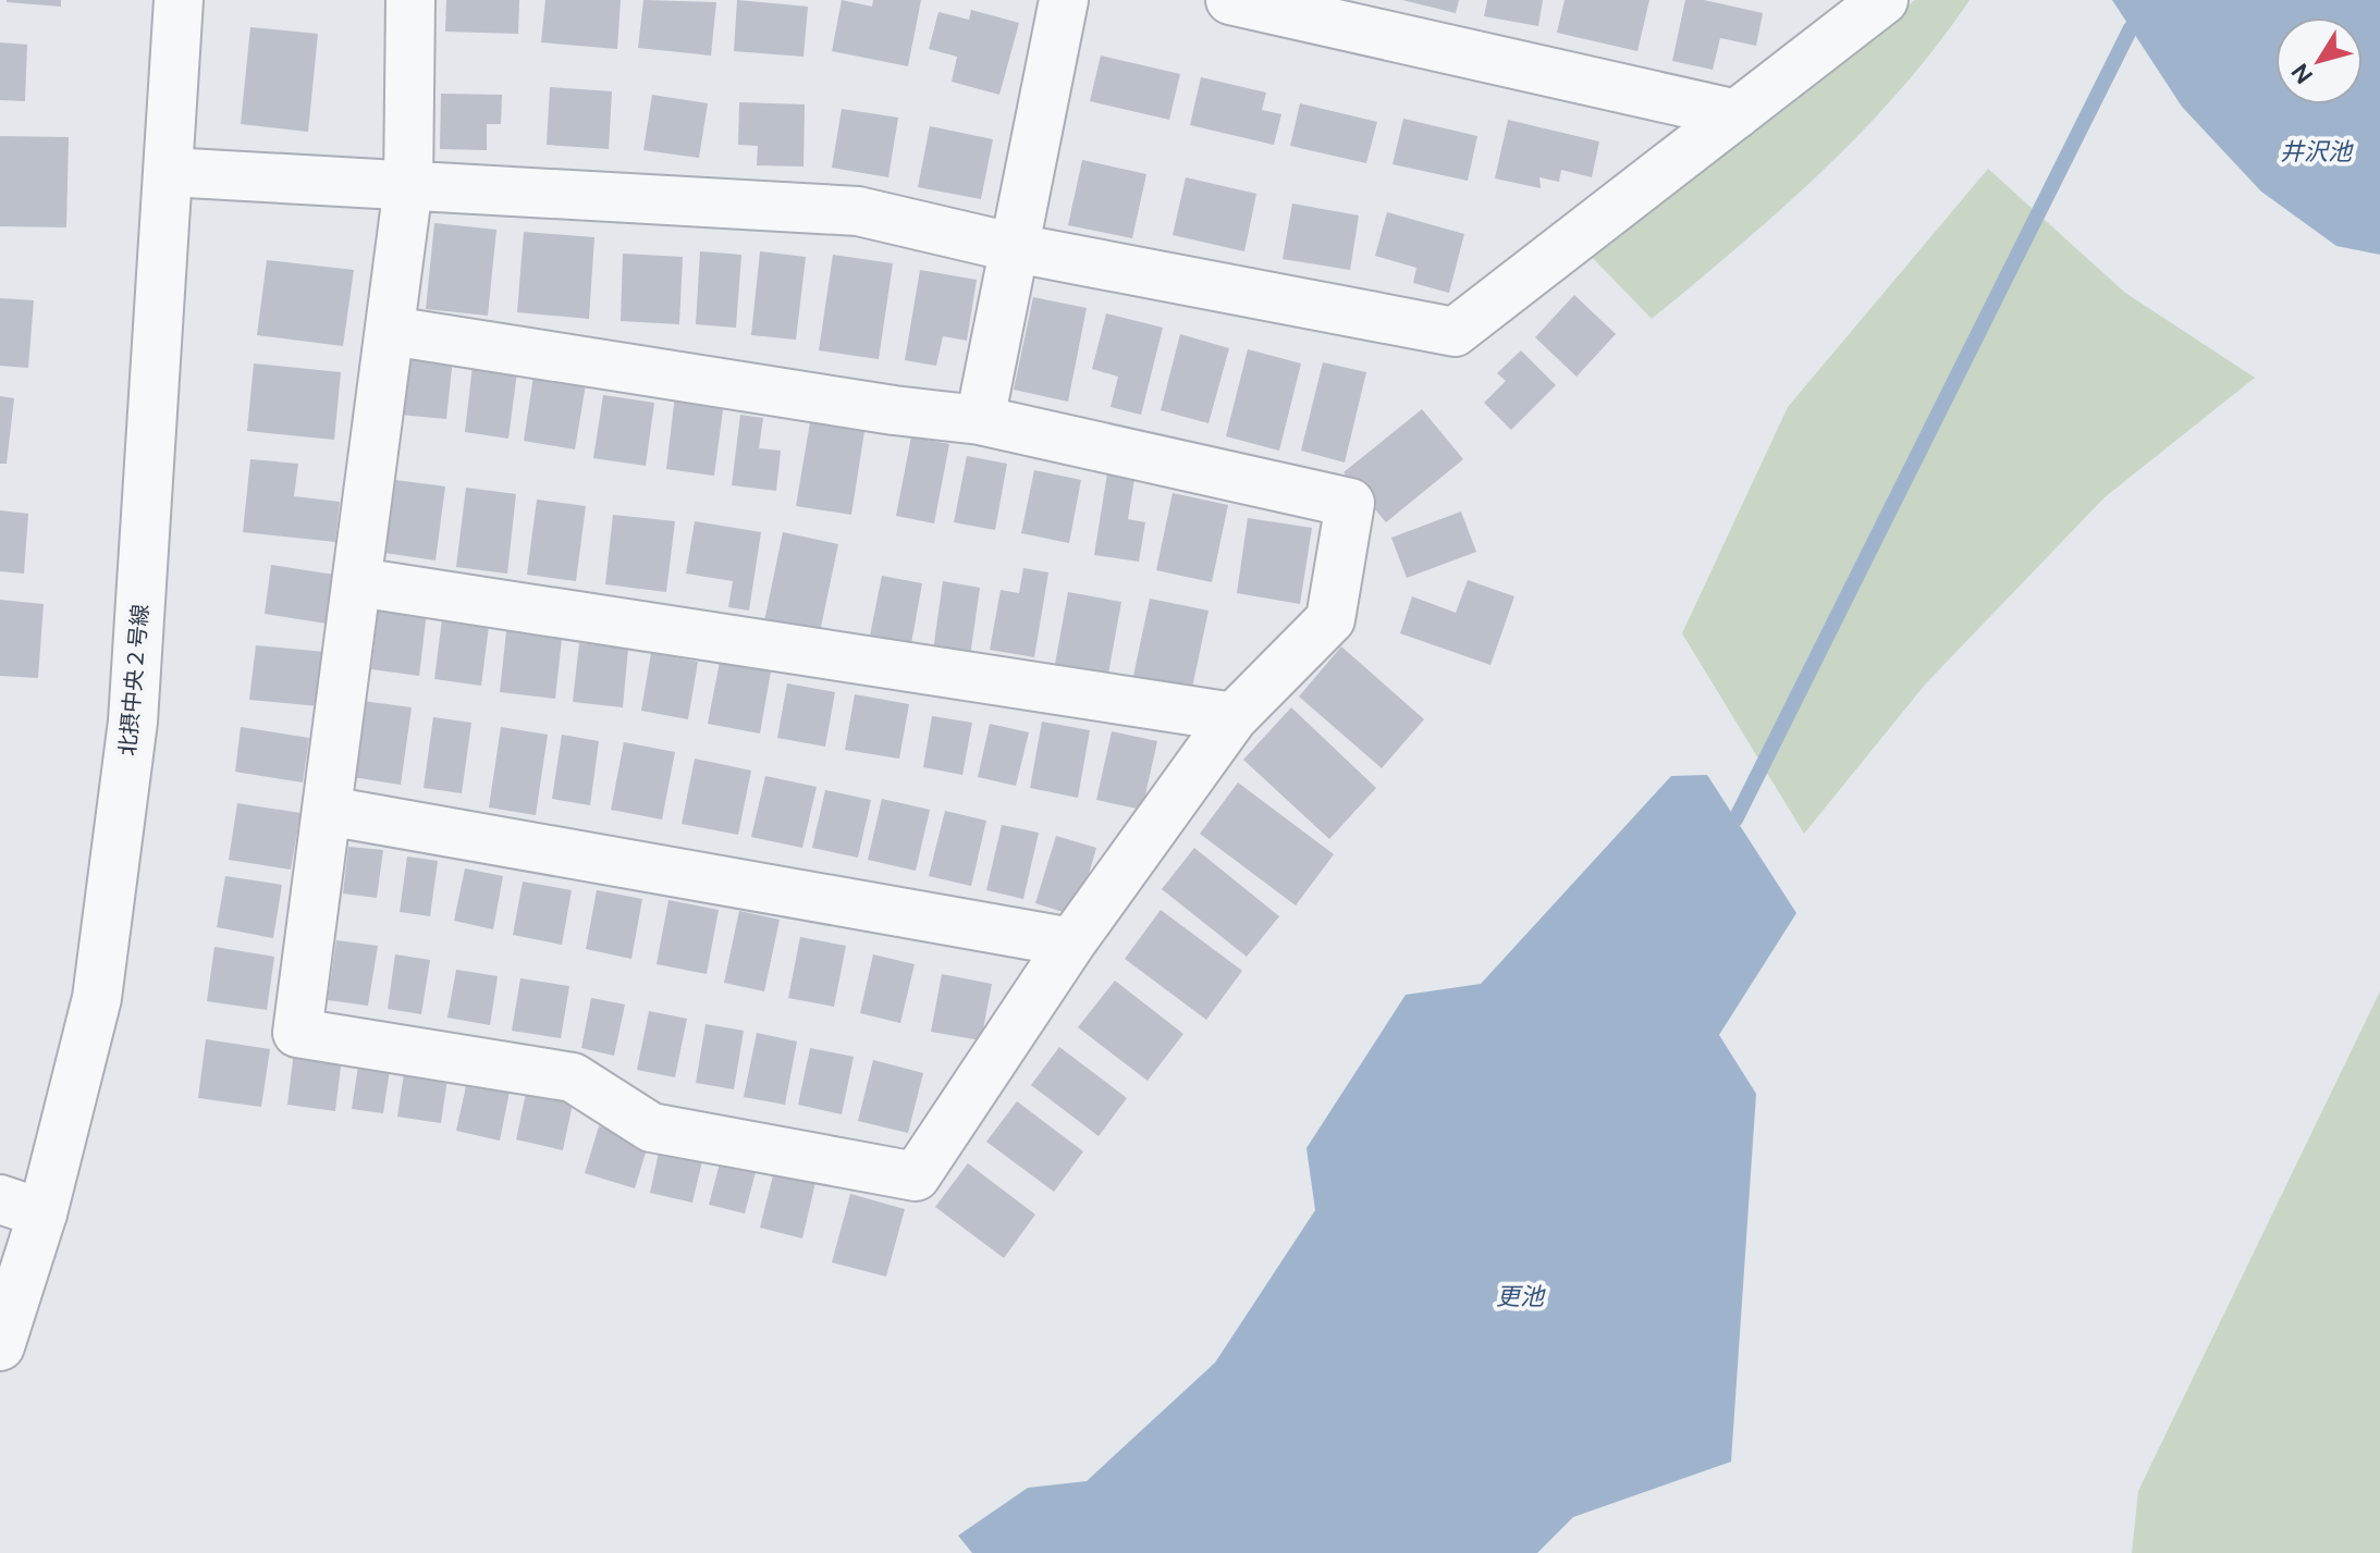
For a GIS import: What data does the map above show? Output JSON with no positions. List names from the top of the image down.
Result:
{
  "streets": {
    "street": ["北摂中央２号線"]
  },
  "water": ["井沢池", "更池"],
  "north": "bottom left"
}
